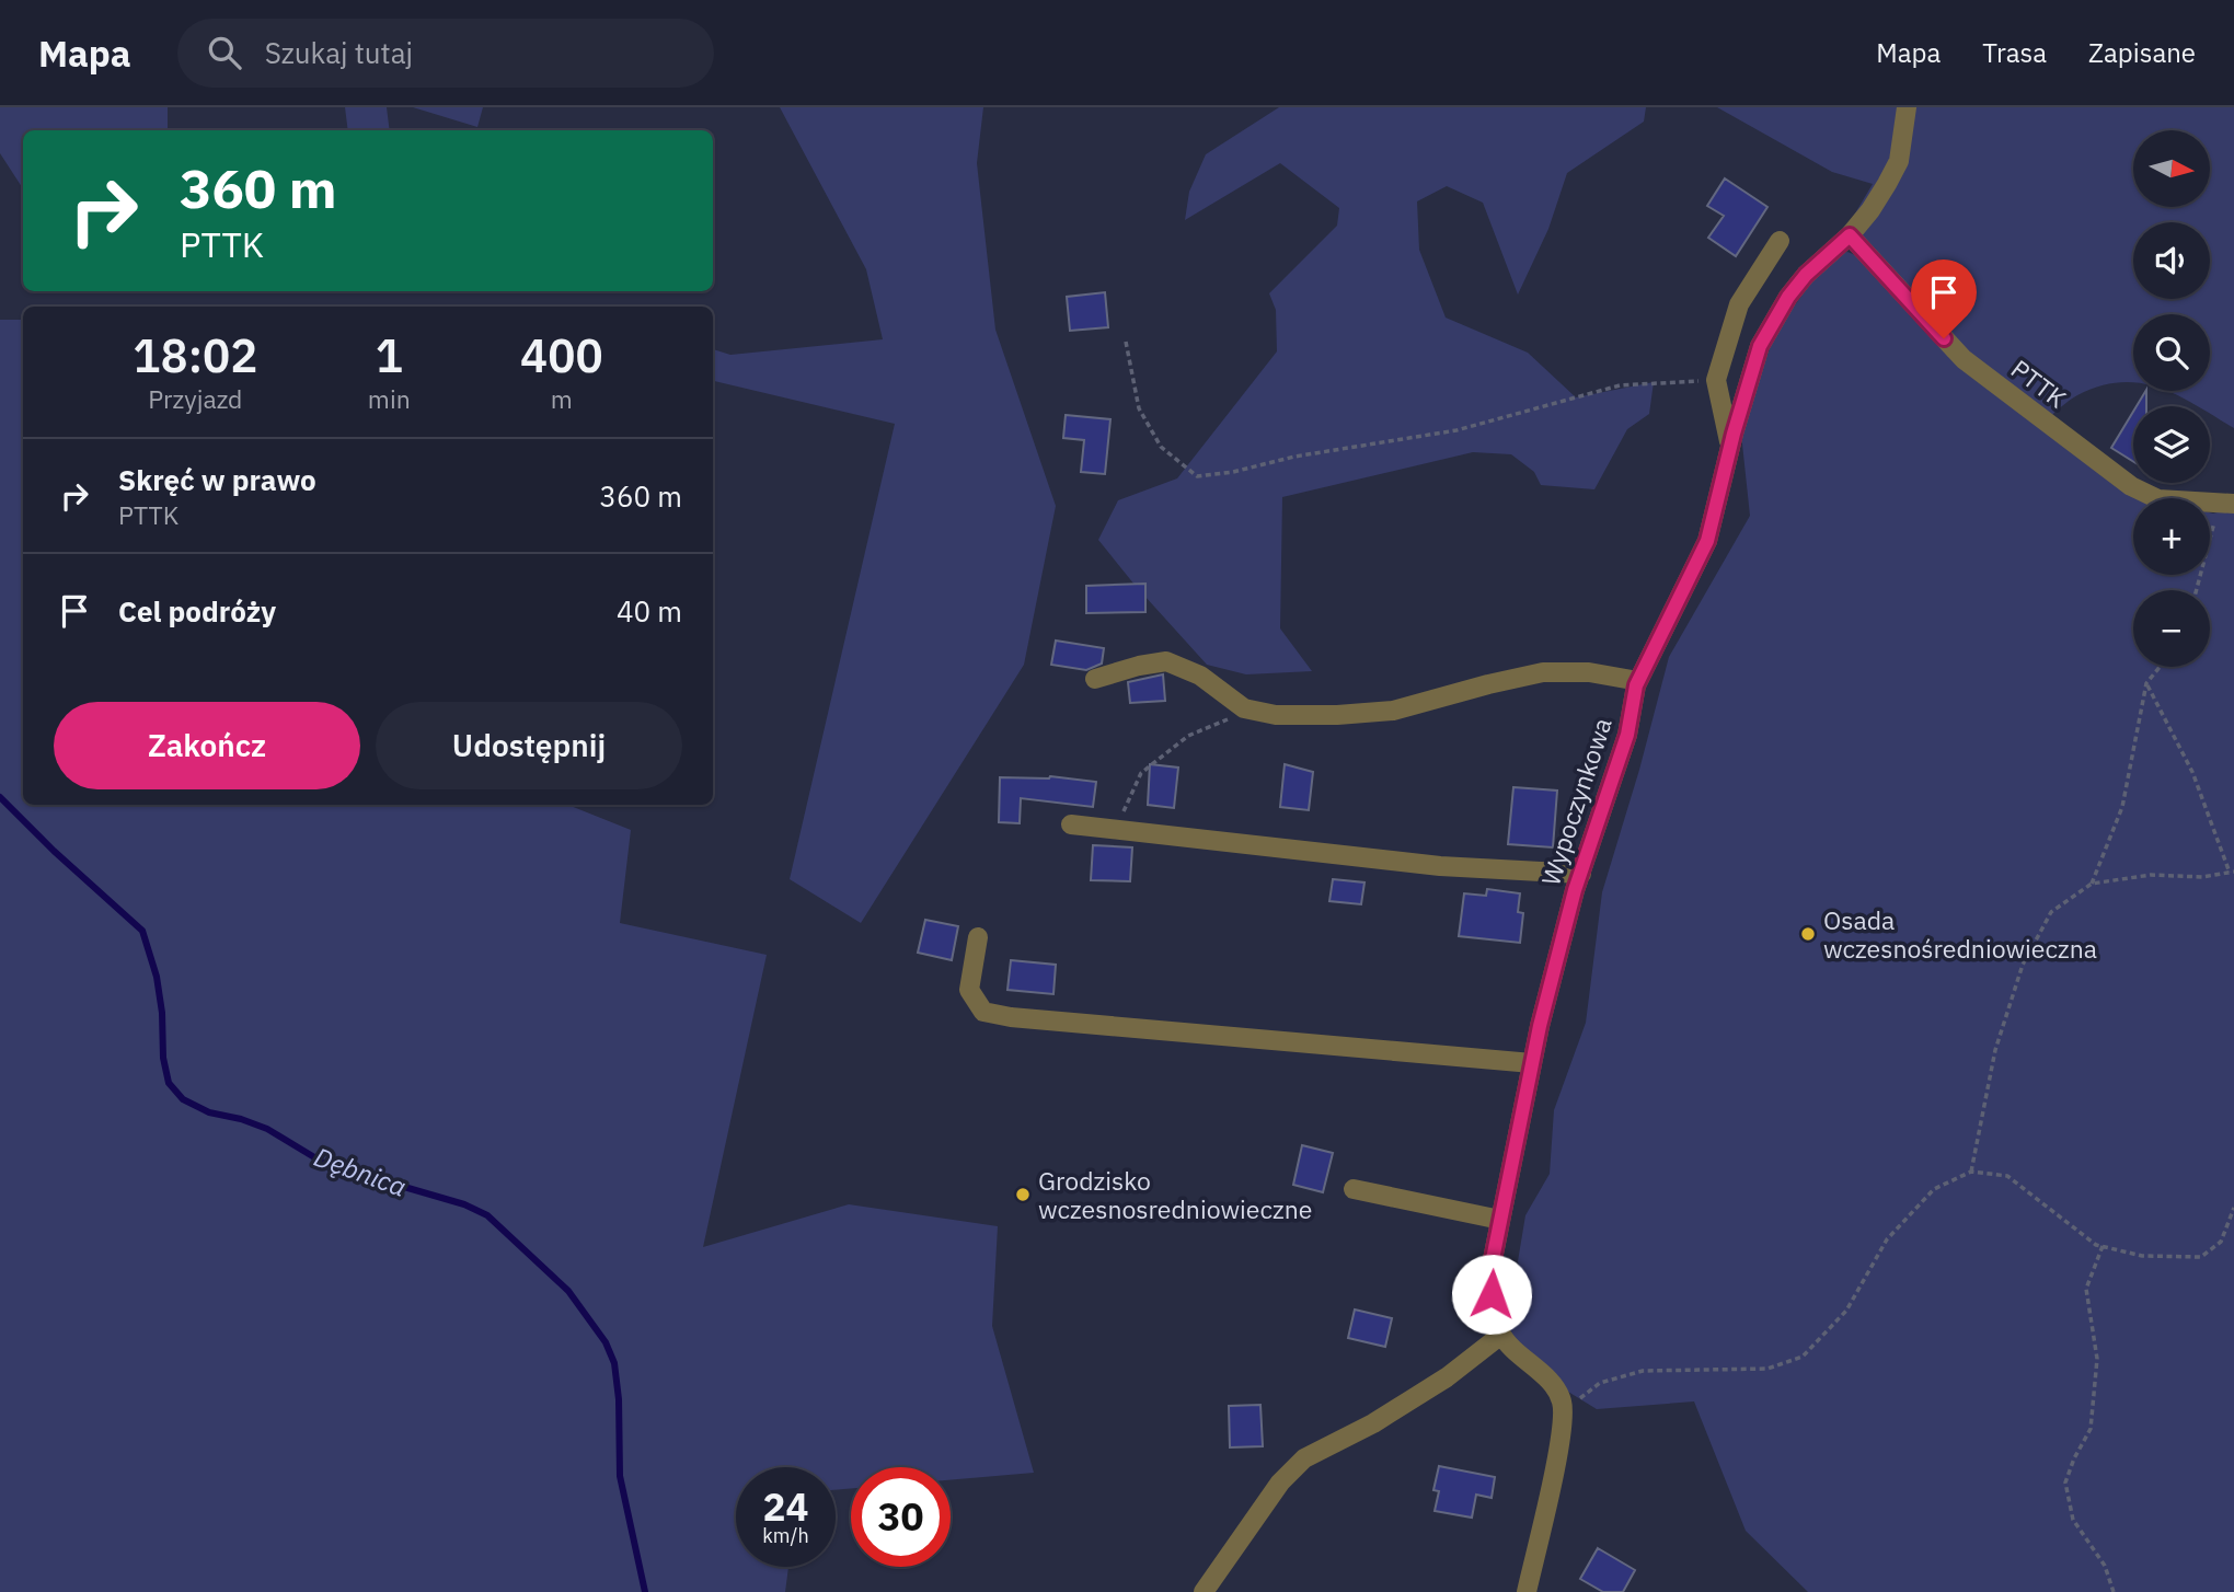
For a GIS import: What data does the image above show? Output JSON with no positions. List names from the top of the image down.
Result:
{
  "streets": {
    "street": ["PTTK", "Wypoczynkowa"]
  },
  "crossings": [
    ["PTTK", "Wypoczynkowa"]
  ],
  "water": ["Dębnica"],
  "places": ["Osada wczesnośredniowieczna", "Grodzisko wczesnosredniowieczne"],
  "north": "right",
  "page": {
    "header": "Mapa",
    "search": "Szukaj tutaj",
    "nav": ["Mapa", "Trasa", "Zapisane"],
    "map_buttons": ["+", "−"],
    "turn": ["360 m", "PTTK"],
    "eta": [
      "18:02",
      "Przyjazd",
      "1",
      "min",
      "400",
      "m"
    ],
    "list": [
      {
        "name": "Skręć w prawo",
        "note": "PTTK",
        "value": "360 m"
      },
      {
        "name": "Cel podróży",
        "value": "40 m"
      }
    ],
    "buttons": ["Zakończ", "Udostępnij"],
    "speed": "24 km/h",
    "limit": "30"
  }
}
